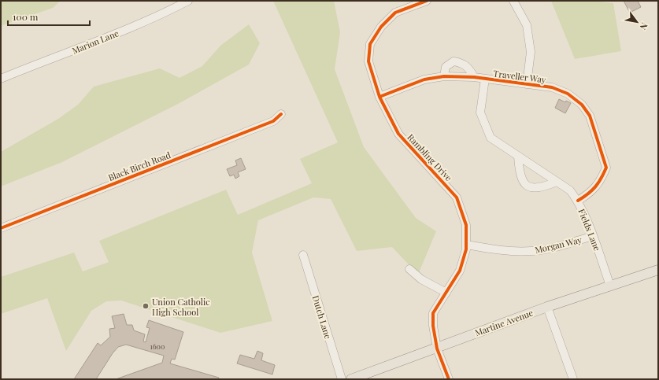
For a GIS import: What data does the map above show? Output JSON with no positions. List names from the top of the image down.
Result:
{
  "streets": {
    "main road": ["Martine Avenue"],
    "street": [
      "Marion Lane",
      "Traveller Way",
      "Rambling Drive",
      "Black Birch Road",
      "Fields Lane",
      "Morgan Way",
      "Dutch Lane"
    ]
  },
  "crossings": [
    ["Traveller Way", "Rambling Drive"],
    ["Traveller Way", "Fields Lane"],
    ["Rambling Drive", "Morgan Way"],
    ["Rambling Drive", "Martine Avenue"],
    ["Fields Lane", "Morgan Way"],
    ["Fields Lane", "Martine Avenue"]
  ],
  "places": ["Union Catholic High School"],
  "house_numbers": ["1600"],
  "scale_bar": "100 m",
  "north": "bottom right"
}
